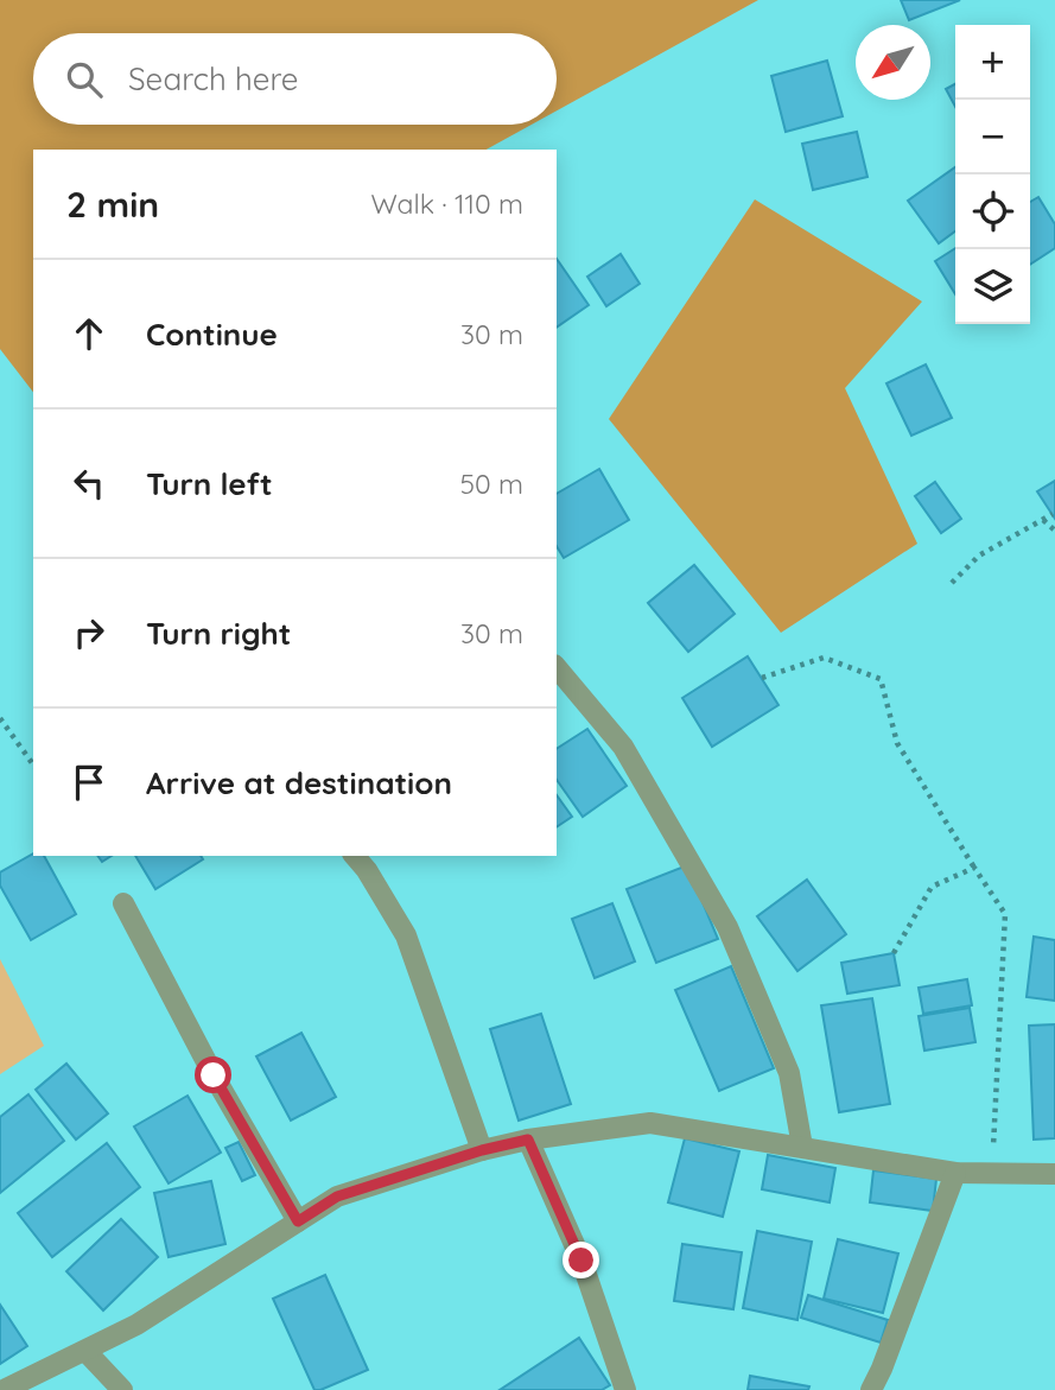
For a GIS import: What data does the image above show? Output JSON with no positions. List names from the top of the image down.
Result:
{
  "north": "bottom left",
  "page": {
    "map_buttons": ["+", "−"],
    "search": "Search here",
    "heading": ["2 min", "Walk · 110 m"],
    "list": [
      ["Continue", "30 m"],
      ["Turn left", "50 m"],
      ["Turn right", "30 m"],
      "Arrive at destination"
    ]
  }
}
